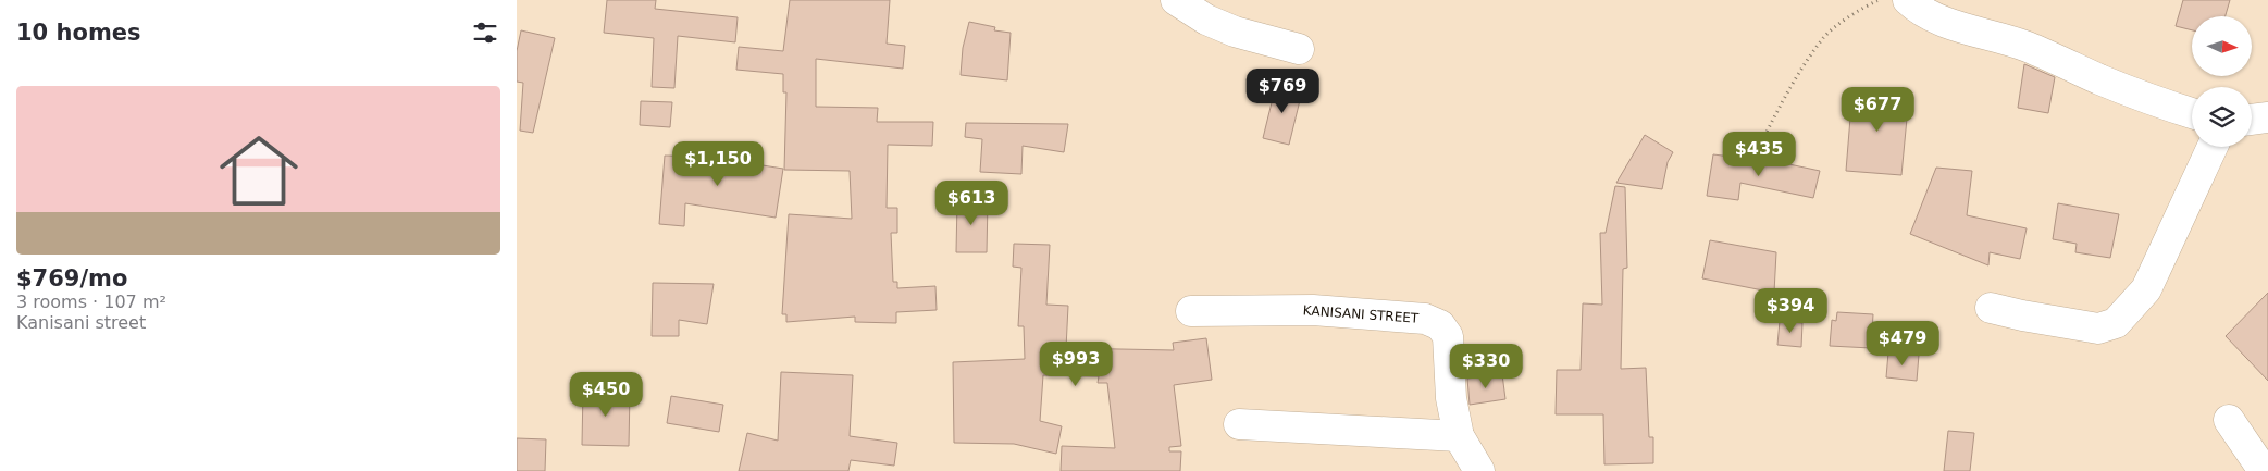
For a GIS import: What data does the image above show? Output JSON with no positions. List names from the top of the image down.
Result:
{
  "streets": {
    "street": ["KANISANI STREET"]
  },
  "north": "right",
  "page": {
    "heading": "10 homes",
    "list": [
      {
        "name": "$769/mo",
        "note": "3 rooms · 107 m² · Kanisani street"
      }
    ],
    "price": [
      "$769",
      "$677",
      "$435",
      "$1,150",
      "$613",
      "$394",
      "$479",
      "$993",
      "$330",
      "$450"
    ]
  }
}
